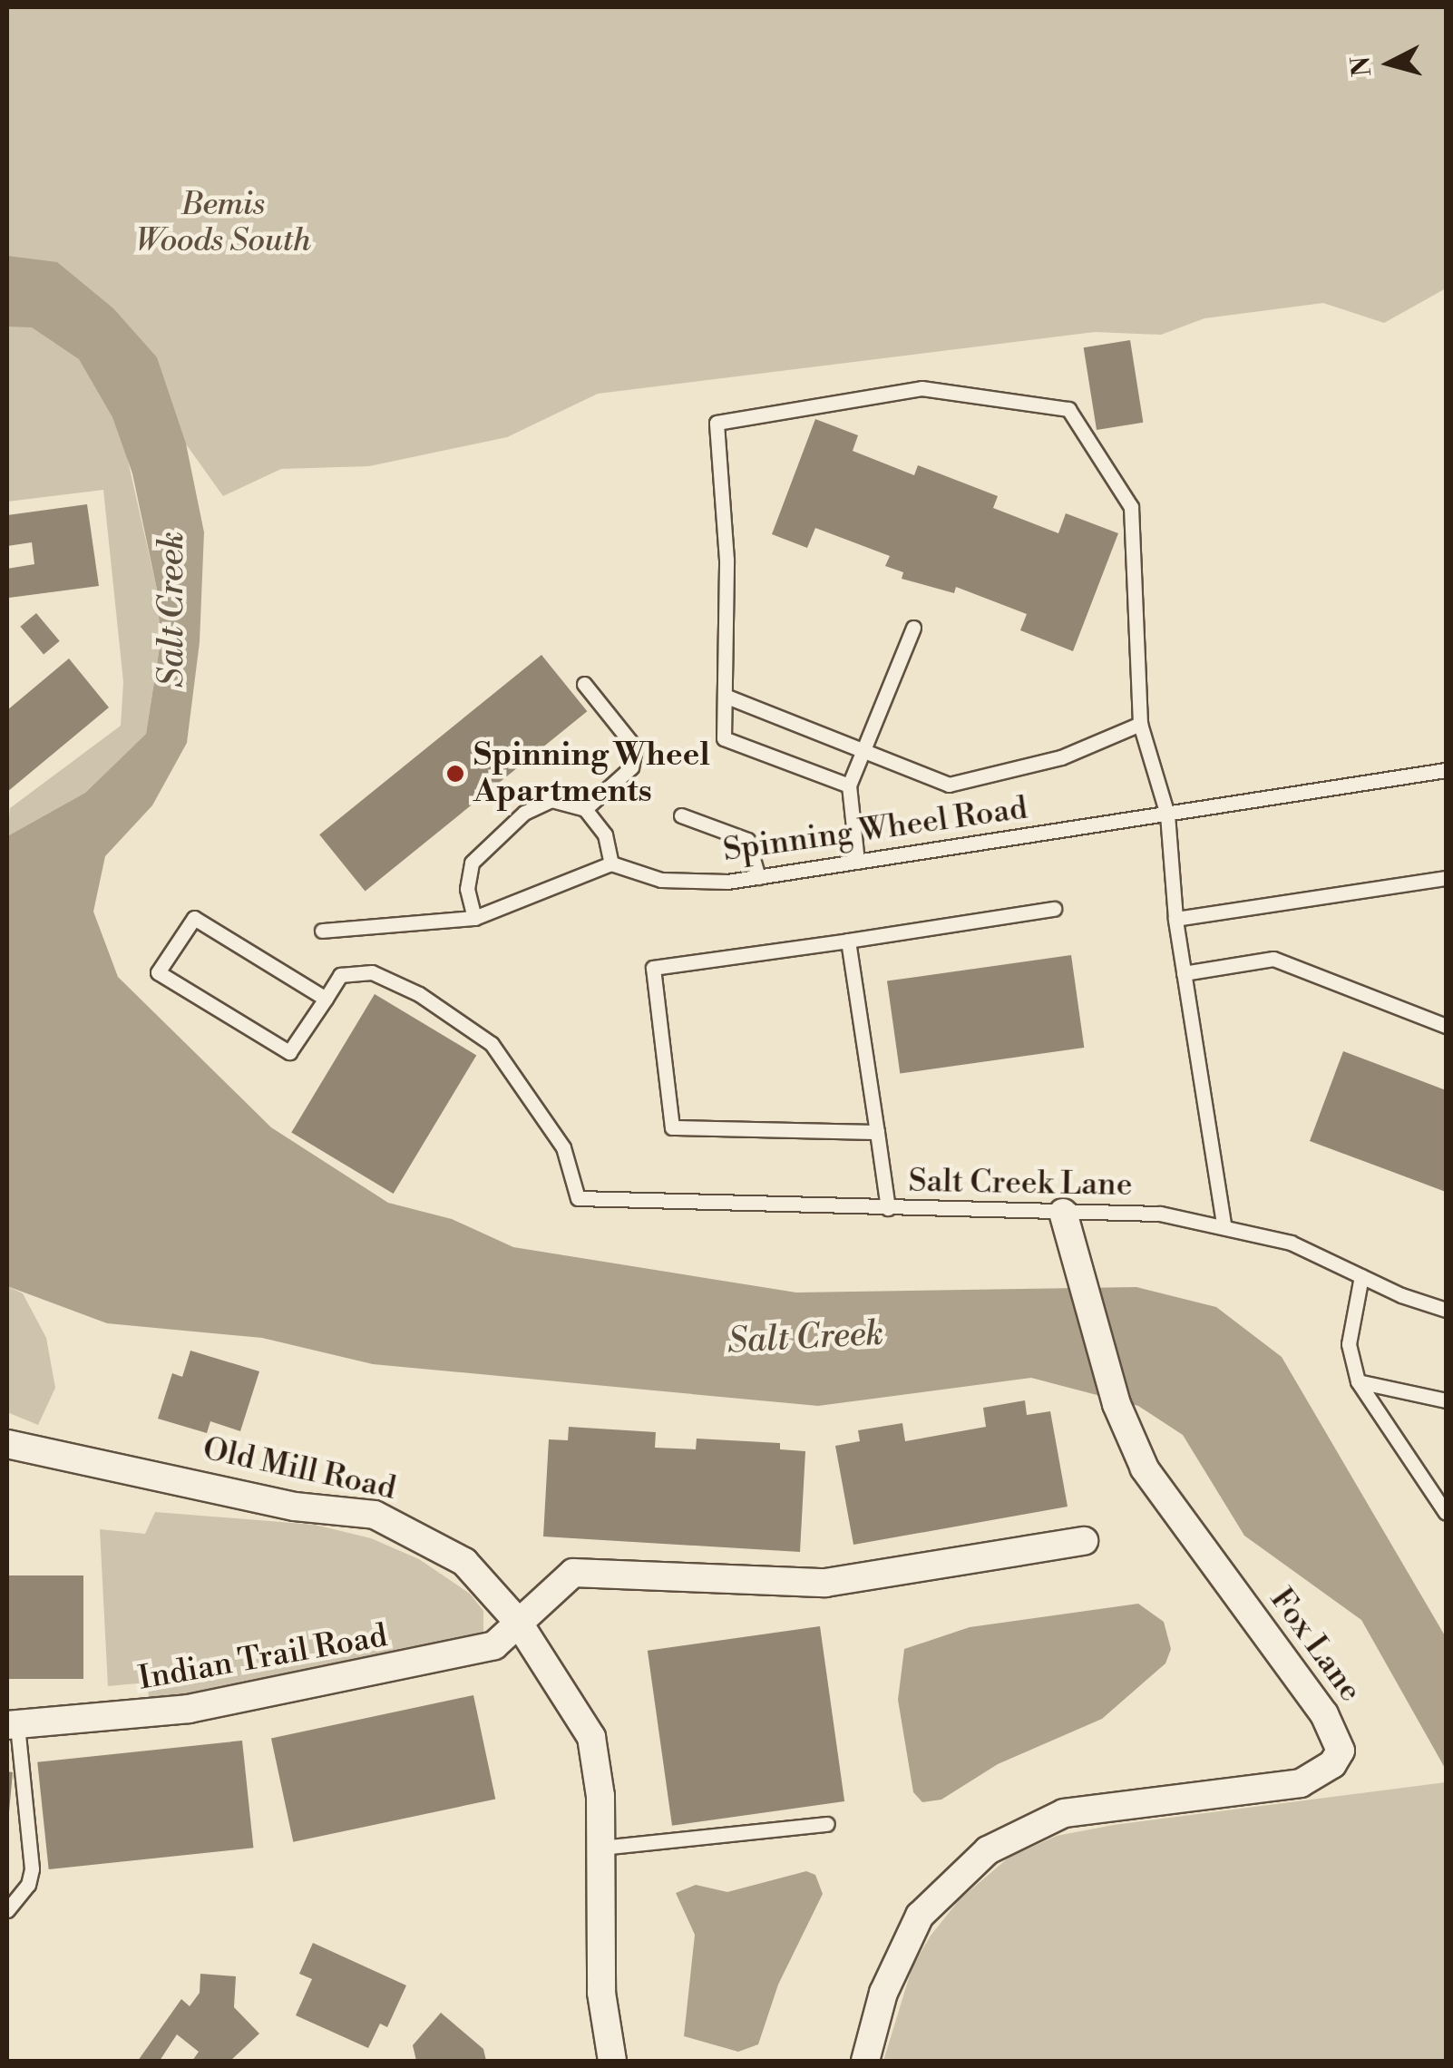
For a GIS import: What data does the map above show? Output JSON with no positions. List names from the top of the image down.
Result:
{
  "streets": {
    "street": ["Old Mill Road", "Fox Lane", "Indian Trail Road"],
    "lane": ["Spinning Wheel Road", "Salt Creek Lane"]
  },
  "crossings": [
    ["Salt Creek Lane", "Fox Lane"],
    ["Old Mill Road", "Indian Trail Road"]
  ],
  "water": ["Salt Creek"],
  "parks": ["Bemis Woods South"],
  "places": ["Spinning Wheel Apartments"],
  "north": "left"
}
